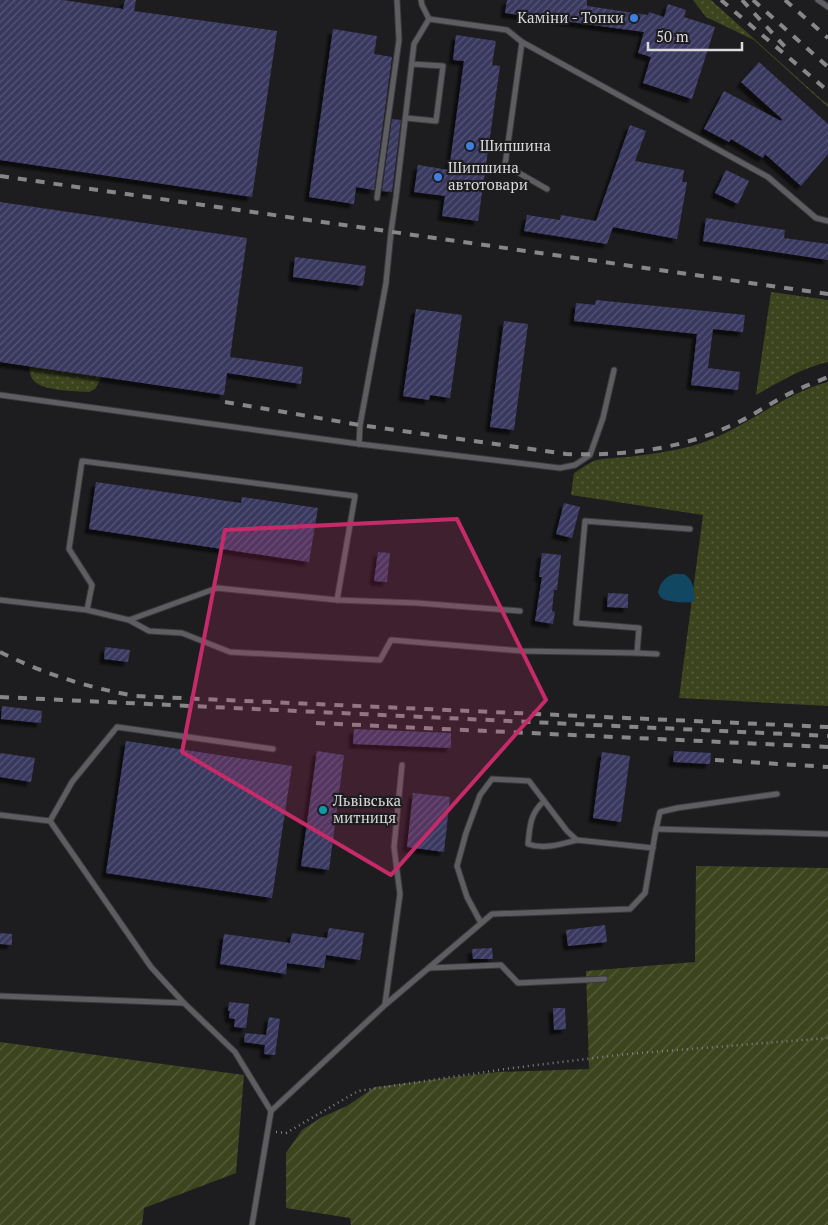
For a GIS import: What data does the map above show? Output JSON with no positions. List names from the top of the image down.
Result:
{
  "places": [
    "Каміни - Топки",
    "Шипшина",
    "Шипшина автотовари",
    "Львівська митниця"
  ],
  "scale_bar": "50 m"
}
